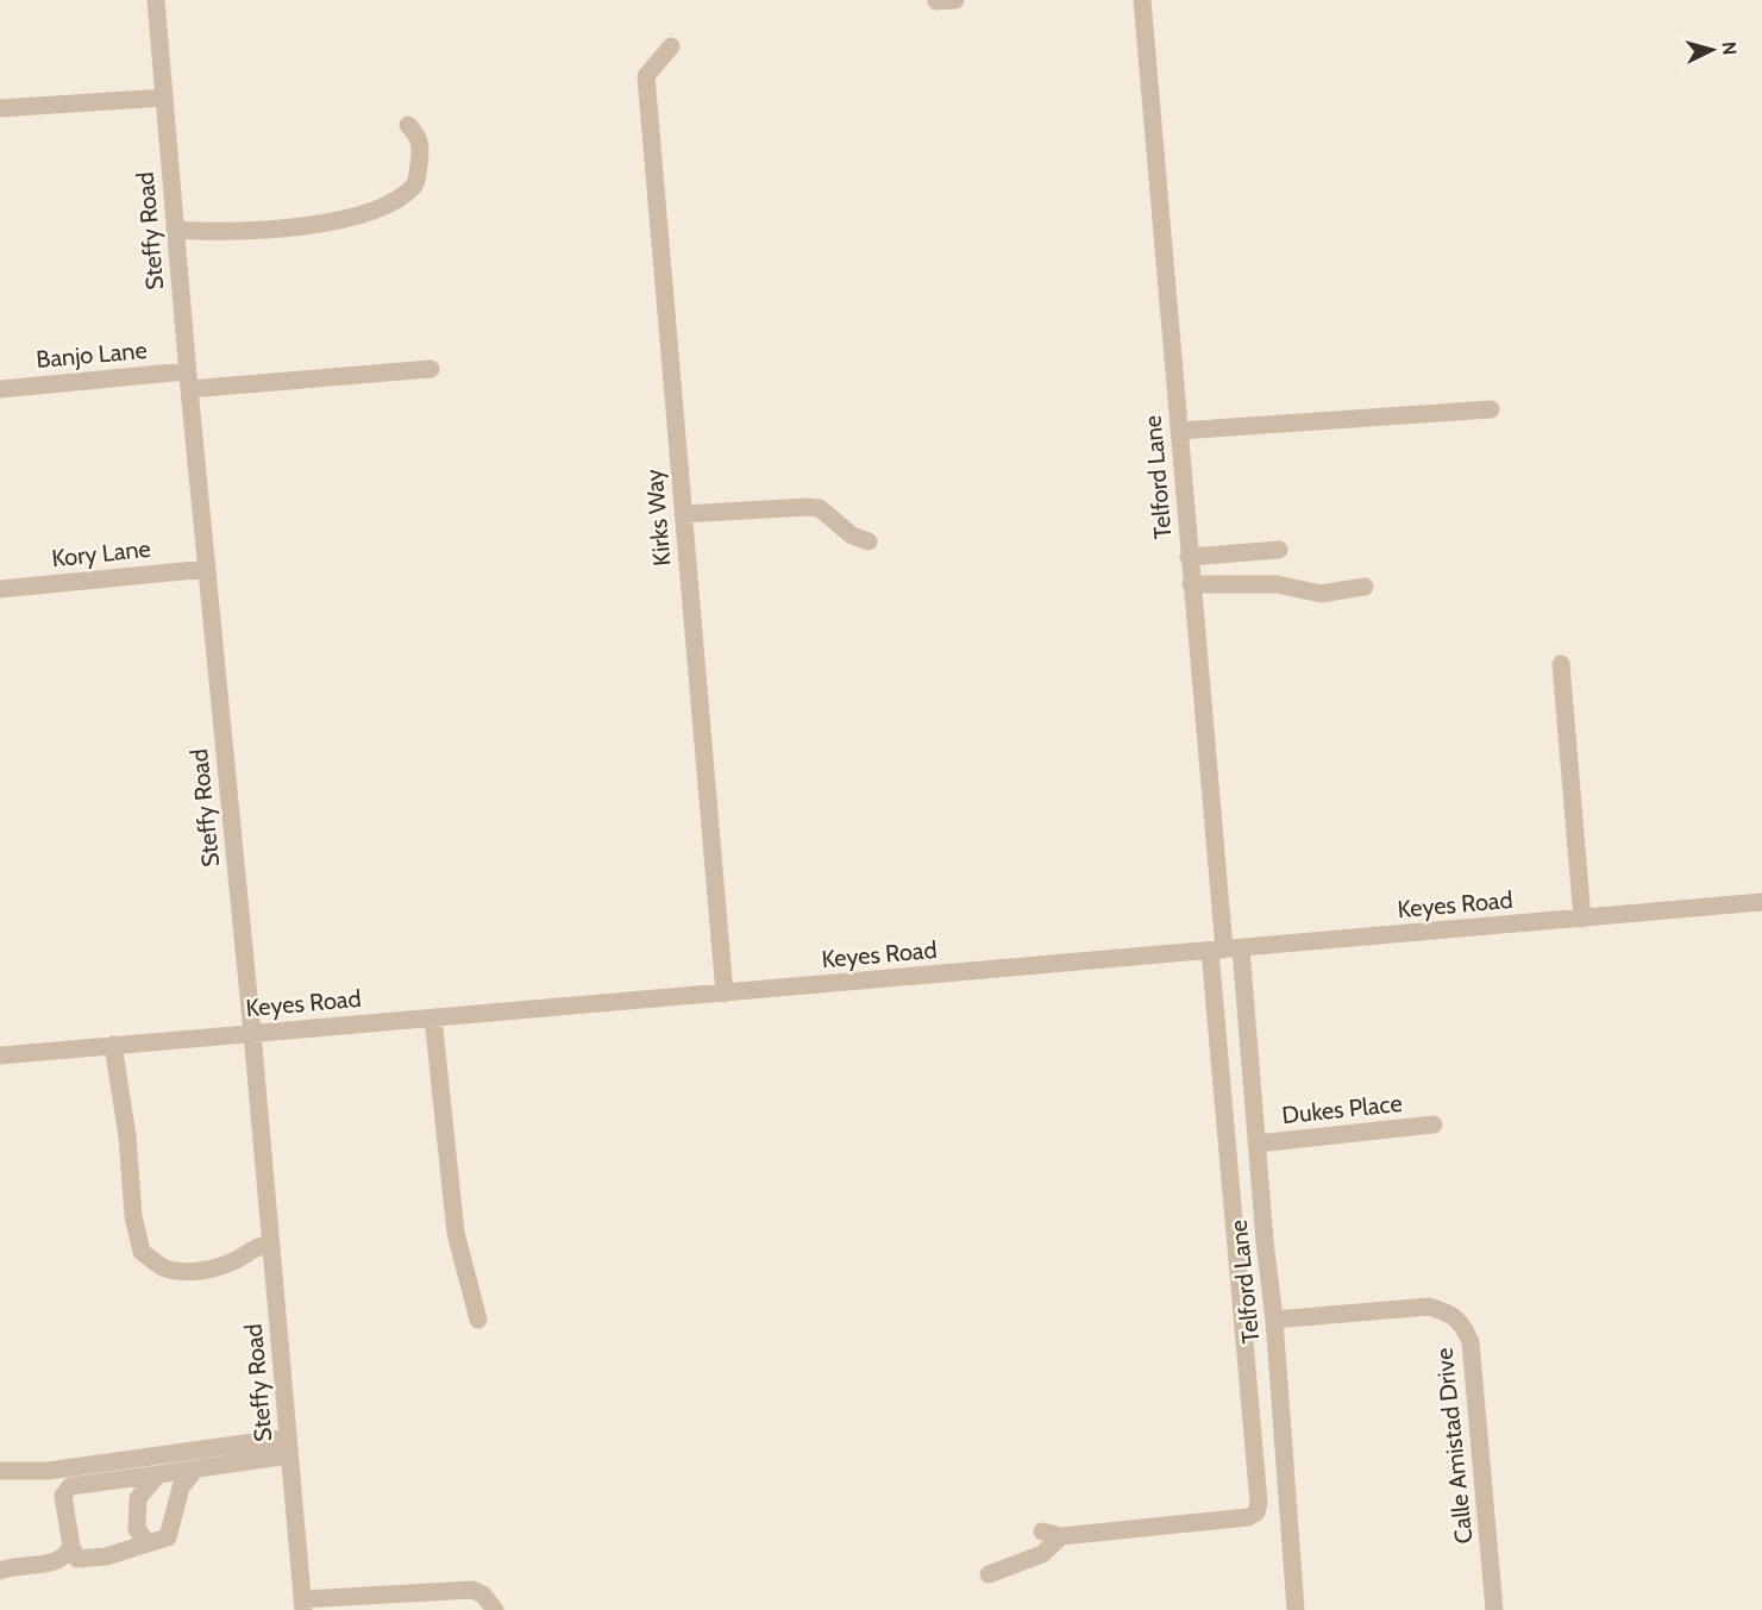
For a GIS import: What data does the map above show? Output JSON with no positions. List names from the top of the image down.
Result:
{
  "streets": {
    "street": [
      "Steffy Road",
      "Banjo Lane",
      "Telford Lane",
      "Kirks Way",
      "Kory Lane",
      "Keyes Road",
      "Dukes Place",
      "Calle Amistad Drive"
    ]
  },
  "crossings": [
    ["Steffy Road", "Banjo Lane"],
    ["Steffy Road", "Kory Lane"],
    ["Steffy Road", "Keyes Road"],
    ["Telford Lane", "Keyes Road"],
    ["Telford Lane", "Dukes Place"],
    ["Telford Lane", "Calle Amistad Drive"],
    ["Kirks Way", "Keyes Road"]
  ],
  "north": "right"
}
